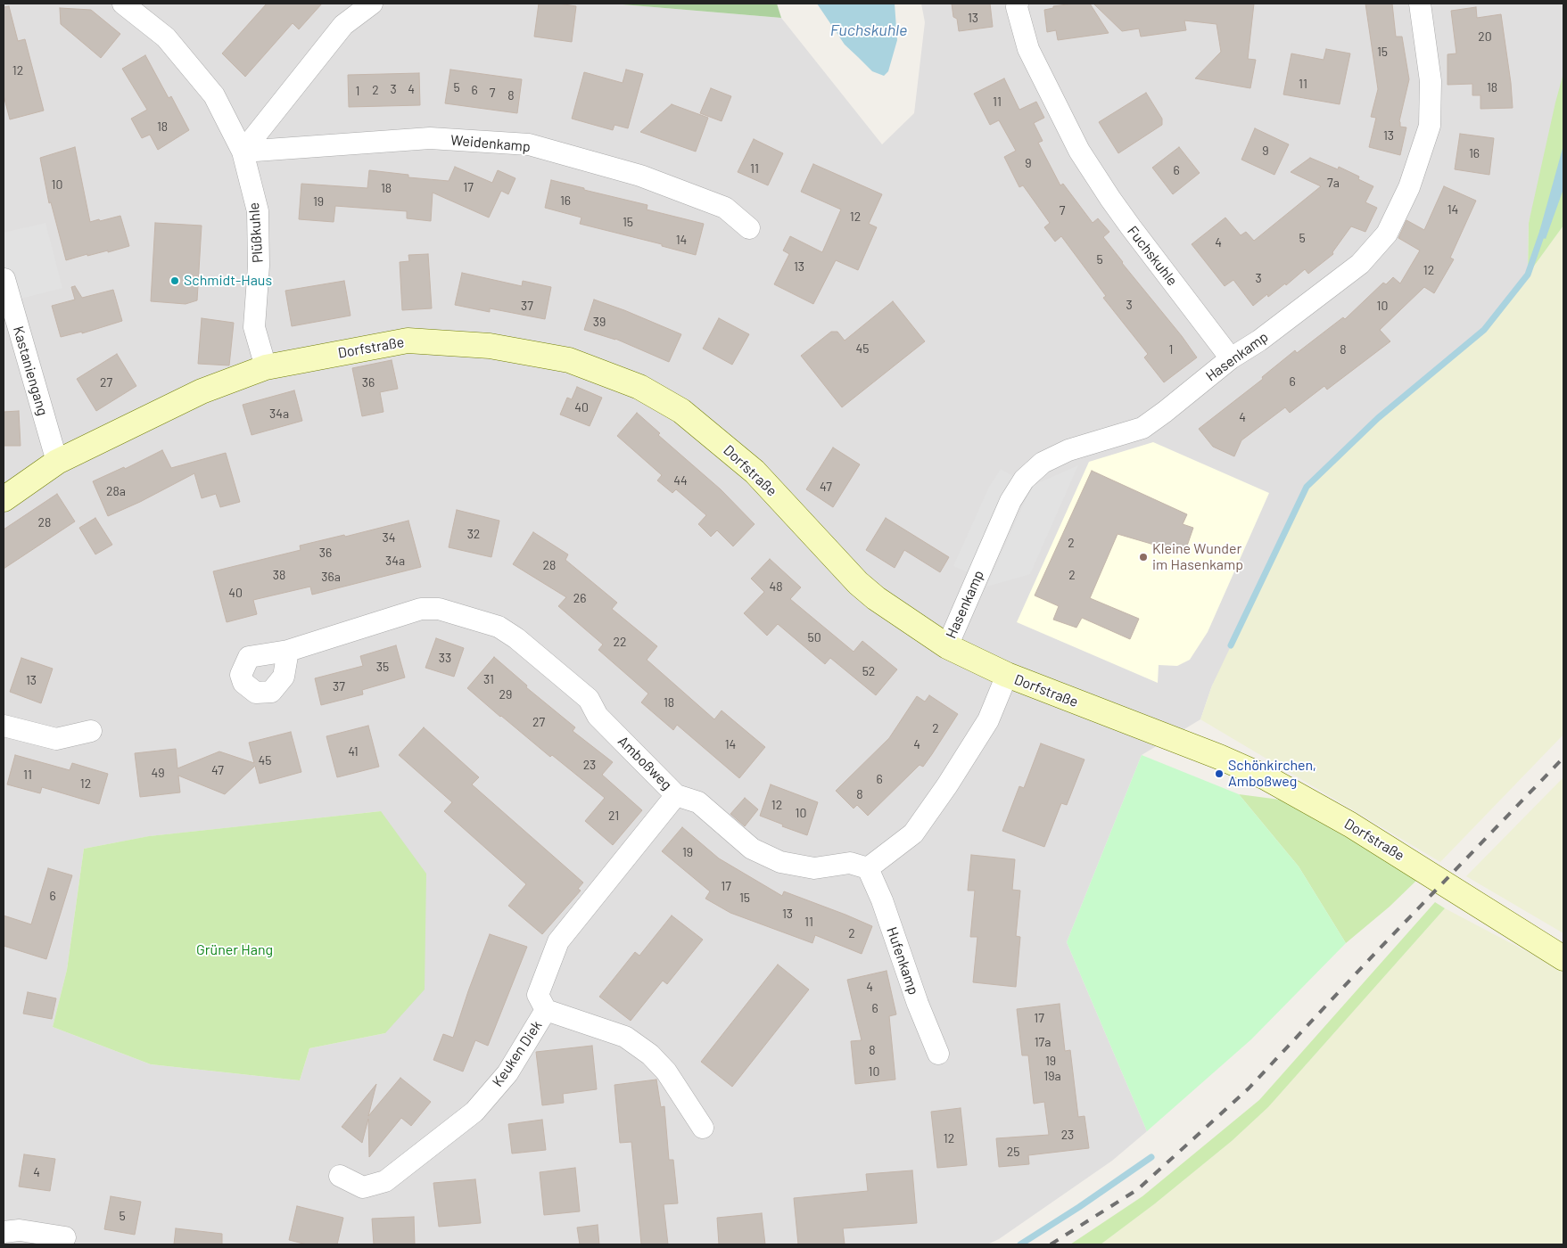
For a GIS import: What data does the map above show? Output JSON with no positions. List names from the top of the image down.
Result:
{
  "streets": {
    "street": [
      "Weidenkamp",
      "Plüßkuhle",
      "Fuchskuhle",
      "Dorfstraße",
      "Hasenkamp",
      "Kastaniengang",
      "Amboßweg",
      "Hufenkamp",
      "Keuken Diek"
    ]
  },
  "crossings": [
    ["Weidenkamp", "Plüßkuhle"],
    ["Plüßkuhle", "Dorfstraße"],
    ["Fuchskuhle", "Hasenkamp"],
    ["Dorfstraße", "Hasenkamp"],
    ["Dorfstraße", "Kastaniengang"],
    ["Amboßweg", "Hufenkamp"],
    ["Amboßweg", "Keuken Diek"]
  ],
  "water": ["Fuchskuhle"],
  "parks": ["Grüner Hang"],
  "places": ["Schmidt-Haus", "Kleine Wunder im Hasenkamp", "Schönkirchen, Amboßweg"],
  "house_numbers": [
    "13",
    "20",
    "15",
    "12",
    "11",
    "5",
    "18",
    "3",
    "4",
    "2",
    "6",
    "1",
    "7",
    "8",
    "11",
    "18",
    "13",
    "9",
    "16",
    "9",
    "11",
    "6",
    "7a",
    "10",
    "17",
    "18",
    "16",
    "19",
    "14",
    "7",
    "12",
    "15",
    "5",
    "14",
    "4",
    "5",
    "13",
    "12",
    "3",
    "3",
    "37",
    "10",
    "39",
    "45",
    "1",
    "8",
    "6",
    "27",
    "36",
    "40",
    "34a",
    "4",
    "44",
    "47",
    "28a",
    "28",
    "32",
    "34",
    "2",
    "36",
    "34a",
    "28",
    "38",
    "2",
    "36a",
    "48",
    "40",
    "26",
    "50",
    "22",
    "33",
    "35",
    "52",
    "31",
    "13",
    "37",
    "29",
    "18",
    "27",
    "2",
    "14",
    "4",
    "41",
    "45",
    "23",
    "47",
    "49",
    "11",
    "6",
    "12",
    "8",
    "12",
    "10",
    "21",
    "19",
    "17",
    "6",
    "15",
    "13",
    "11",
    "2",
    "4",
    "6",
    "17",
    "17a",
    "8",
    "19",
    "10",
    "19a",
    "23",
    "12",
    "25",
    "4",
    "5"
  ]
}
